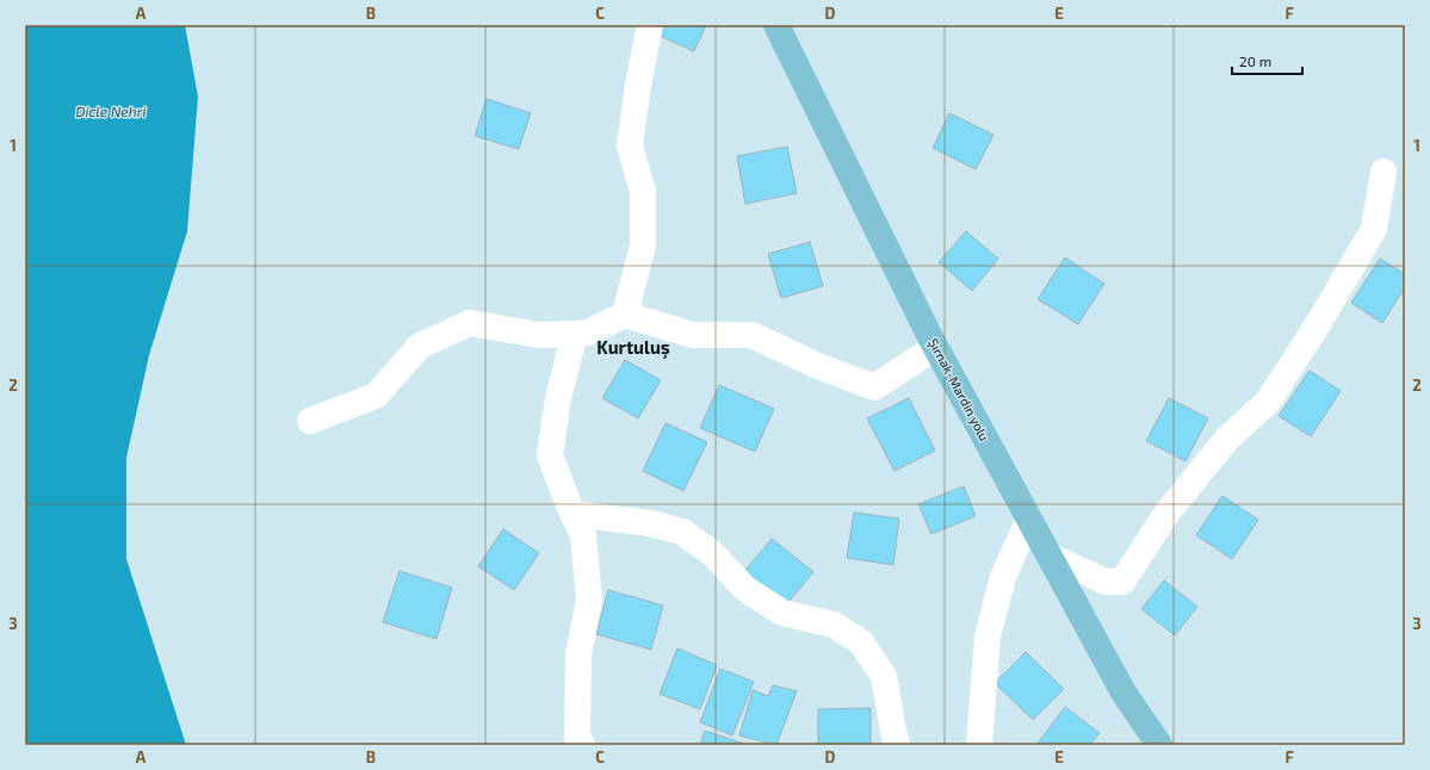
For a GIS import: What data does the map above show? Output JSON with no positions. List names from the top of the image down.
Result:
{
  "streets": {
    "main road": ["Şırnak-Mardin yolu"]
  },
  "districts": ["Kurtuluş"],
  "water": ["Dicle Nehri"],
  "scale_bar": "20 m",
  "grid": {
    "columns": [
      "A",
      "B",
      "C",
      "D",
      "E",
      "F"
    ],
    "rows": ["1", "2", "3"]
  }
}
